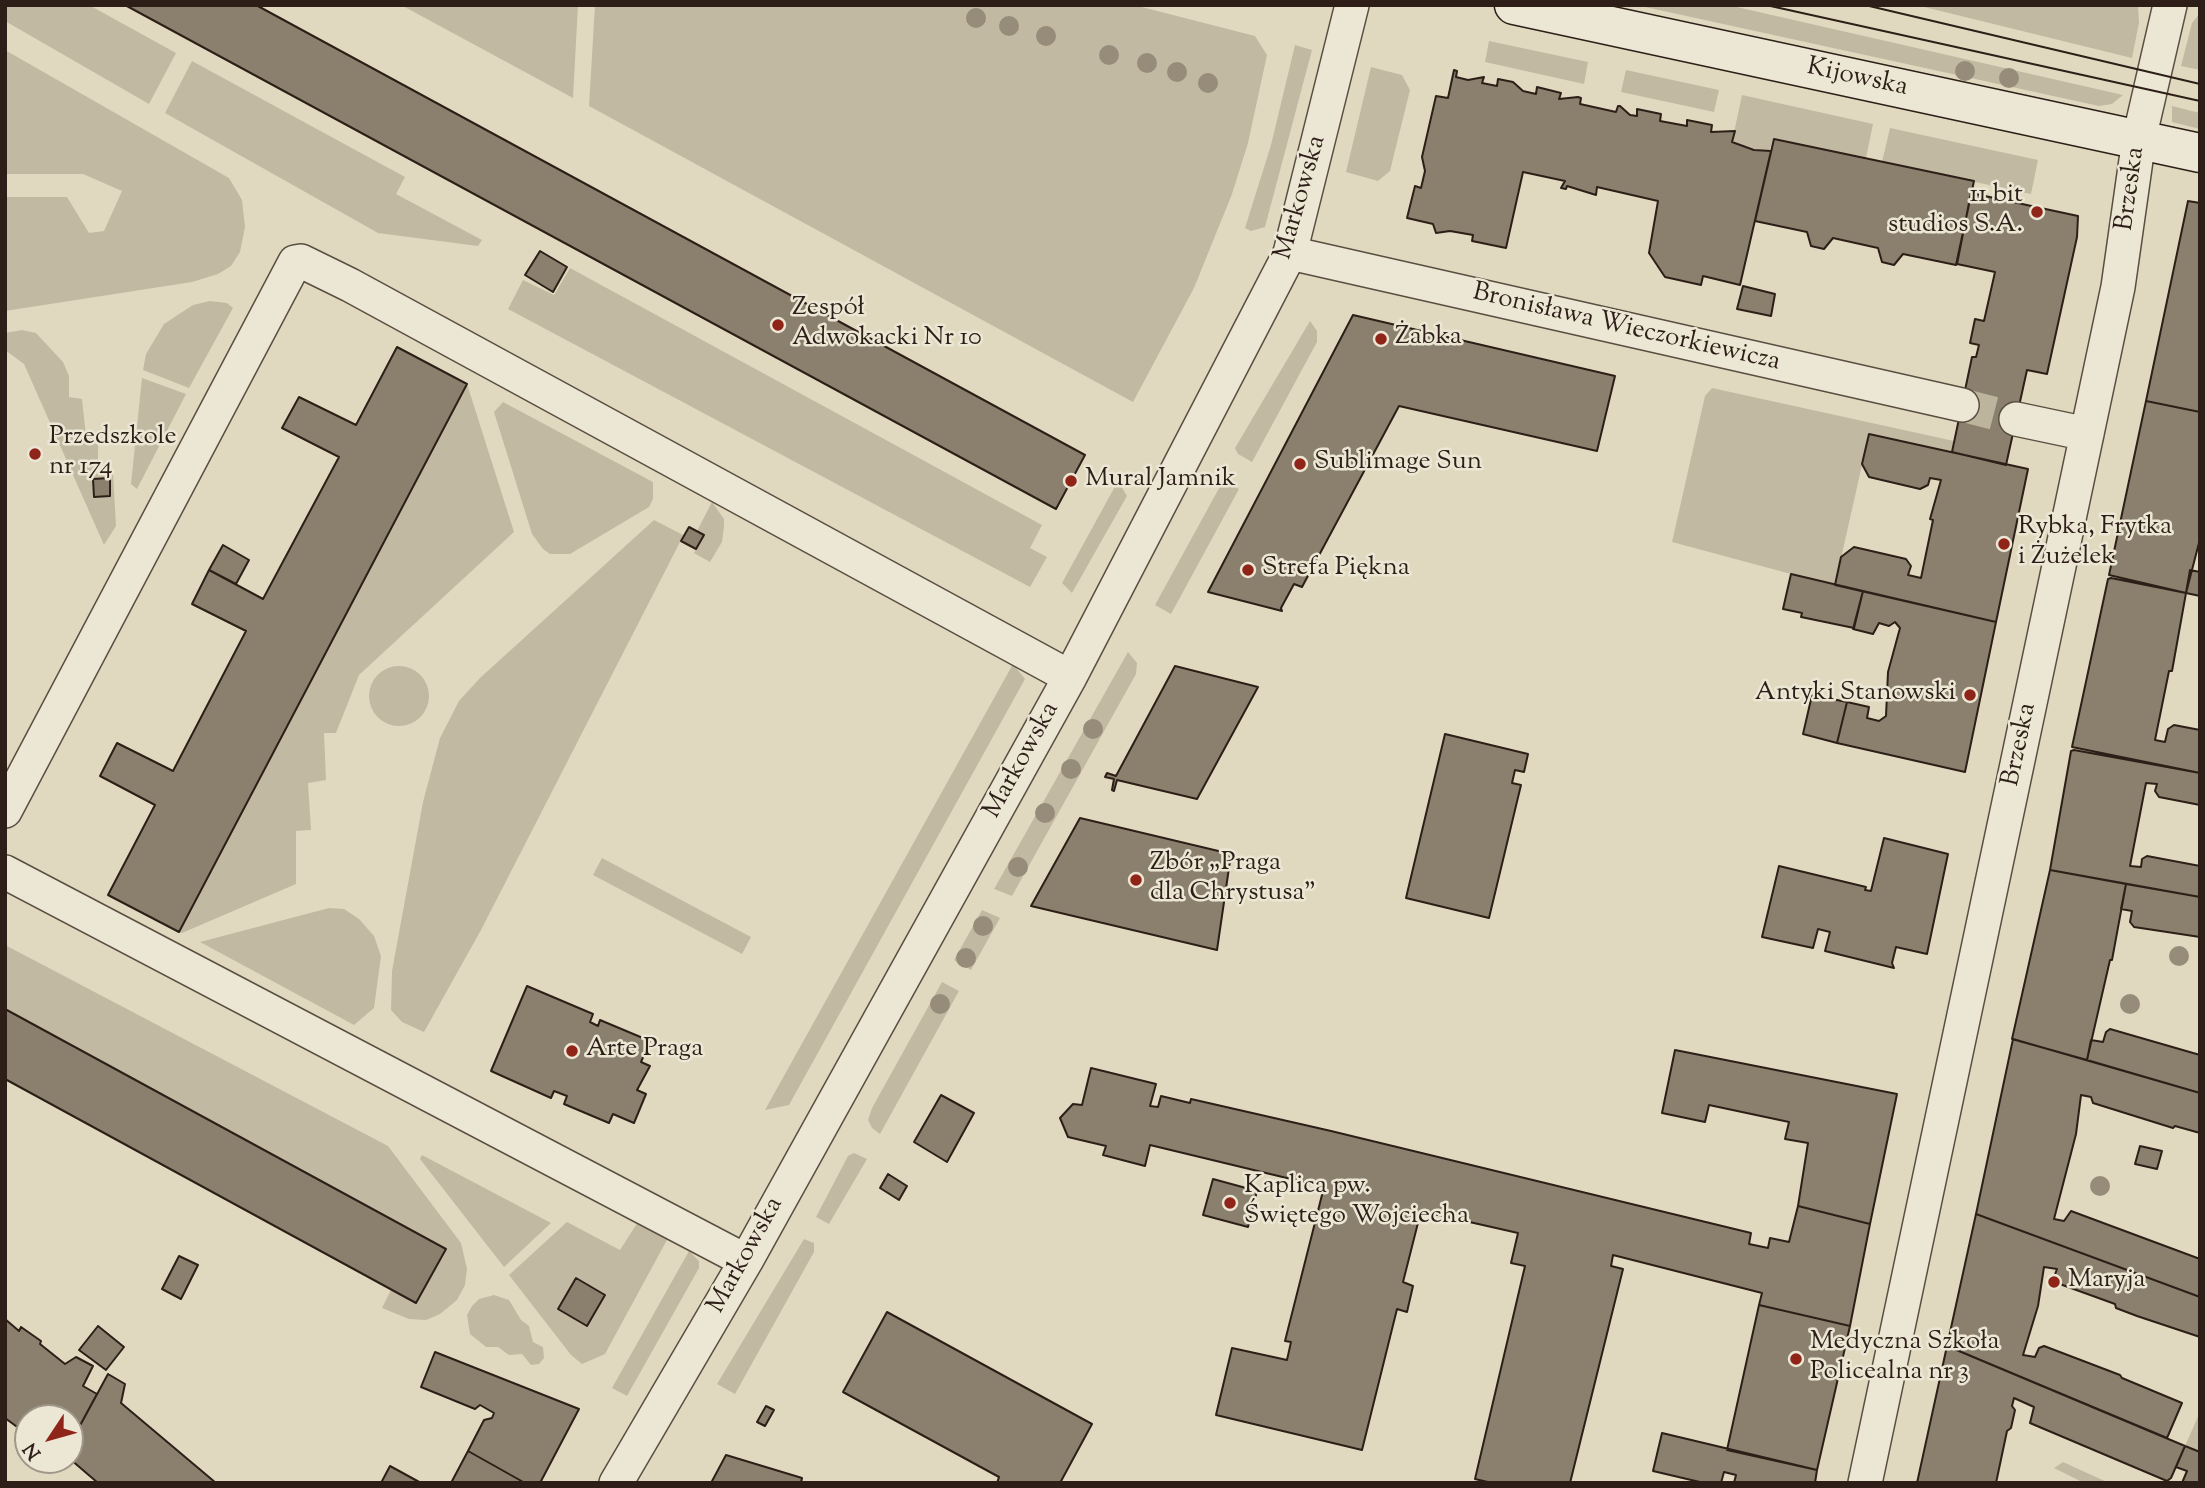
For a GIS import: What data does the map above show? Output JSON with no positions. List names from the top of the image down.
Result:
{
  "streets": {
    "street": [
      "Kijowska",
      "Brzeska",
      "Markowska",
      "Bronisława Wieczorkiewicza"
    ]
  },
  "crossings": [
    ["Kijowska", "Brzeska"],
    ["Markowska", "Bronisława Wieczorkiewicza"]
  ],
  "places": [
    "11 bit studios S.A.",
    "Zespół Adwokacki Nr 10",
    "Żabka",
    "Przedszkole nr 174",
    "Sublimage Sun",
    "Mural Jamnik",
    "Rybka, Frytka i Żużelek",
    "Strefa Piękna",
    "Antyki Stanowski",
    "Zbór „Praga dla Chrystusa”",
    "Arte Praga",
    "Kaplica pw. Świętego Wojciecha",
    "Maryja",
    "Medyczna Szkoła Policealna nr 3"
  ],
  "north": "bottom left"
}
